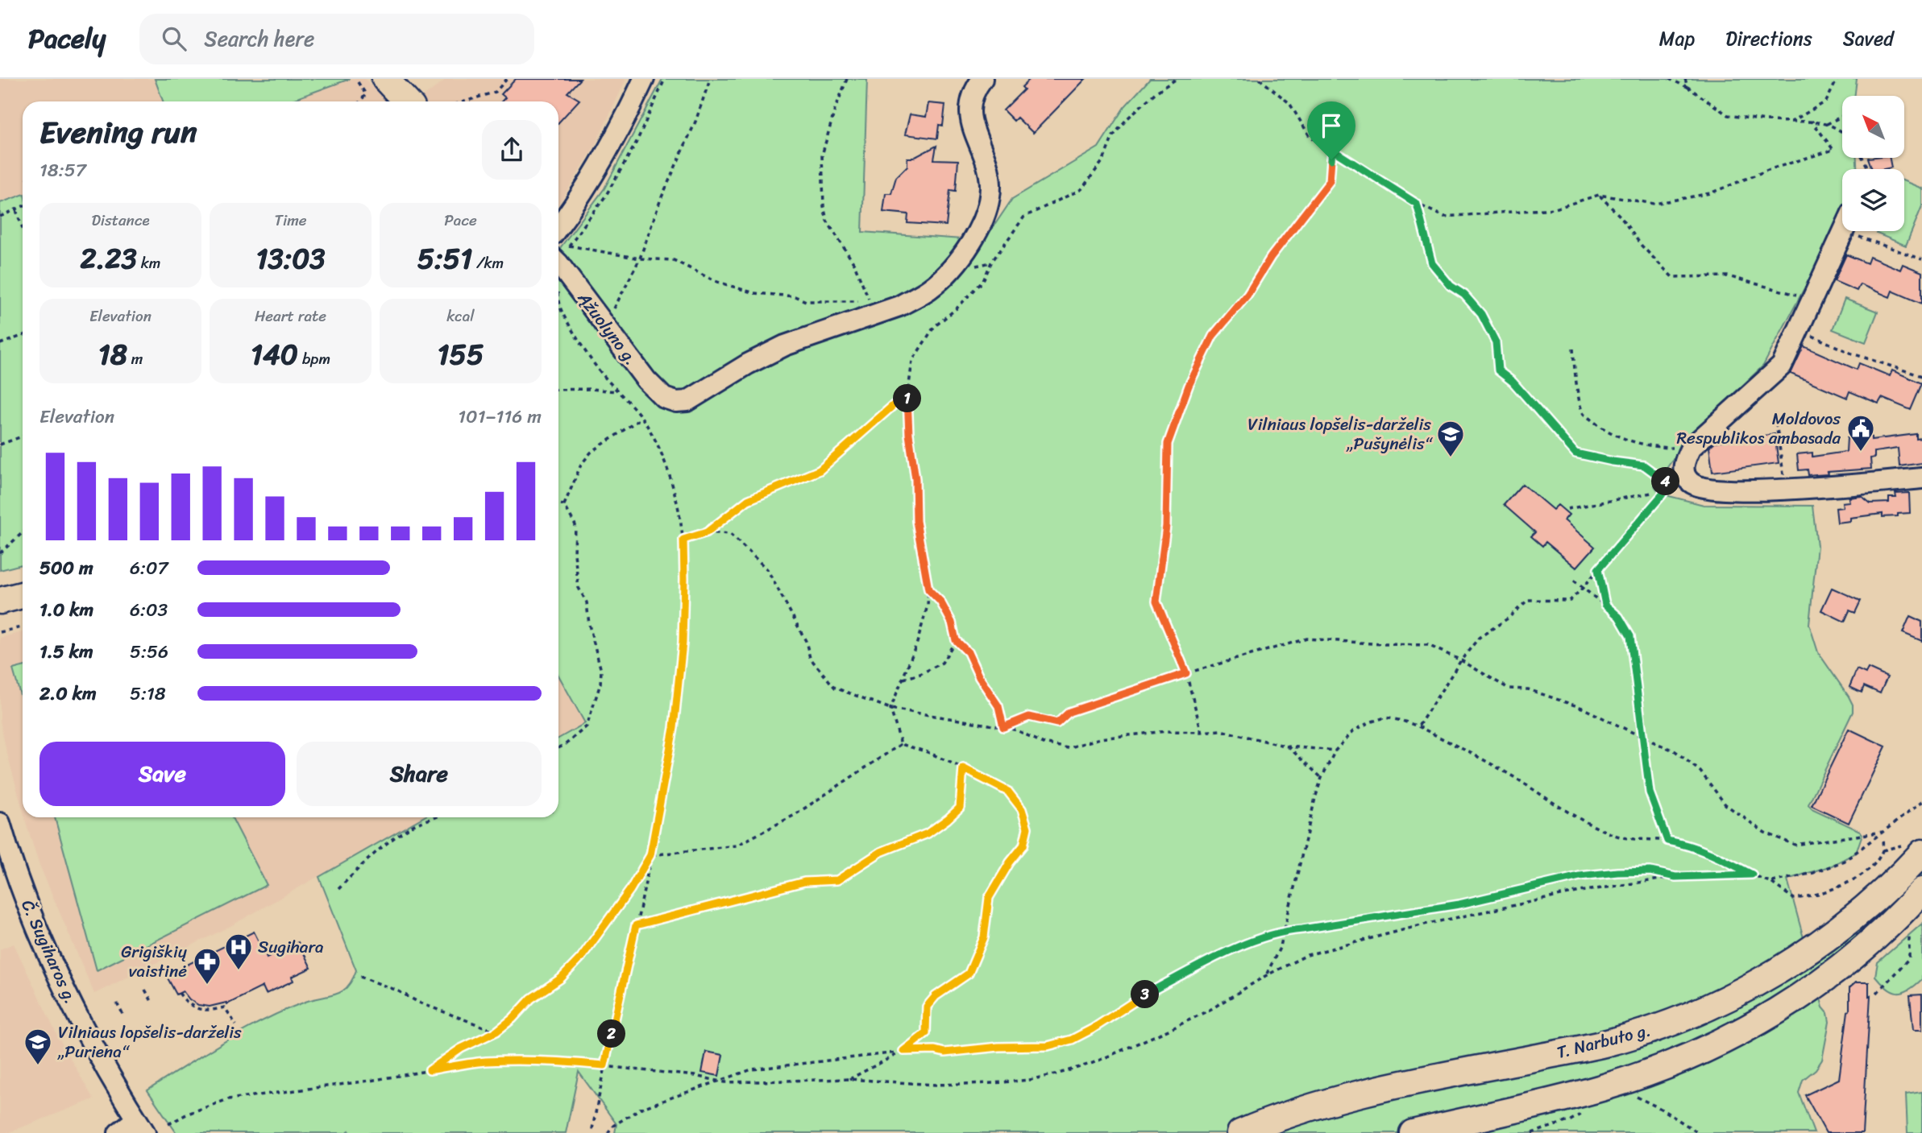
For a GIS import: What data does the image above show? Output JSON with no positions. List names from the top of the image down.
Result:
{
  "streets": {
    "main road": ["T. Narbuto g."],
    "street": ["Ąžuolyno g.", "Č. Sugiharos g."]
  },
  "places": {
    "public building": ["Moldovos Respublikos ambasada"],
    "school or university": ["Vilniaus lopšelis-darželis „Pušynėlis“", "Vilniaus lopšelis-darželis „Puriena“"],
    "hospital": ["Sugihara"],
    "pharmacy": ["Grigiškių vaistinė"]
  },
  "north": "top left",
  "page": {
    "header": "Pacely",
    "search": "Search here",
    "nav": ["Map", "Directions", "Saved"],
    "heading": ["Evening run", "18:57"],
    "stats": [
      ["Distance", "2.23 km"],
      ["Time", "13:03"],
      ["Pace", "5:51 /km"],
      ["Elevation", "18 m"],
      ["Heart rate", "140 bpm"],
      ["kcal", "155"]
    ],
    "pins": [
      "1",
      "4",
      "3",
      "2"
    ],
    "chart": ["Elevation", "101–116 m"],
    "list": [
      {
        "name": "500 m",
        "note": "6:07"
      },
      {
        "name": "1.0 km",
        "note": "6:03"
      },
      {
        "name": "1.5 km",
        "note": "5:56"
      },
      {
        "name": "2.0 km",
        "note": "5:18"
      }
    ],
    "buttons": ["Save", "Share"]
  }
}
